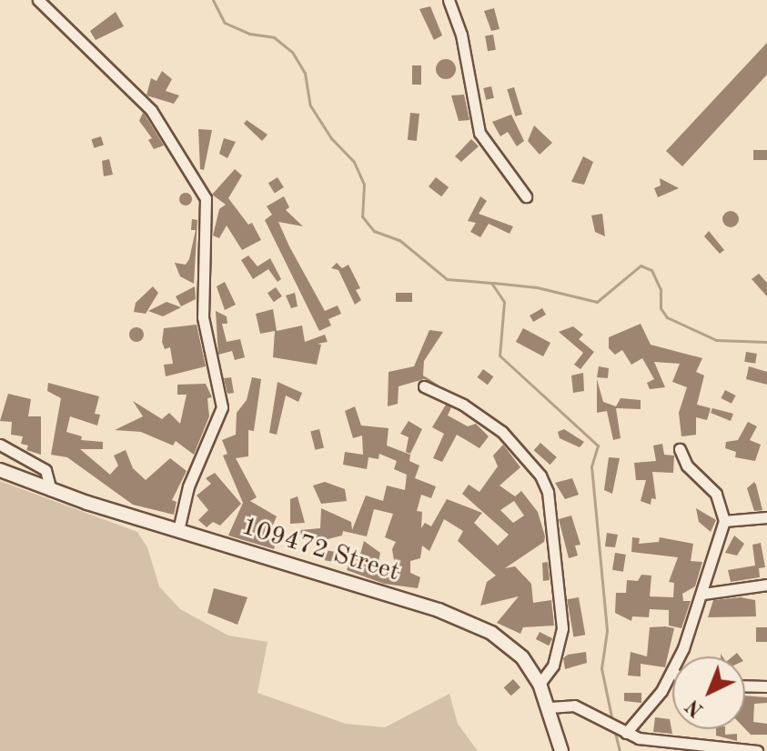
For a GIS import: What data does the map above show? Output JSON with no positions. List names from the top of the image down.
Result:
{
  "streets": {
    "street": ["109472 Street"]
  },
  "north": "bottom left"
}
